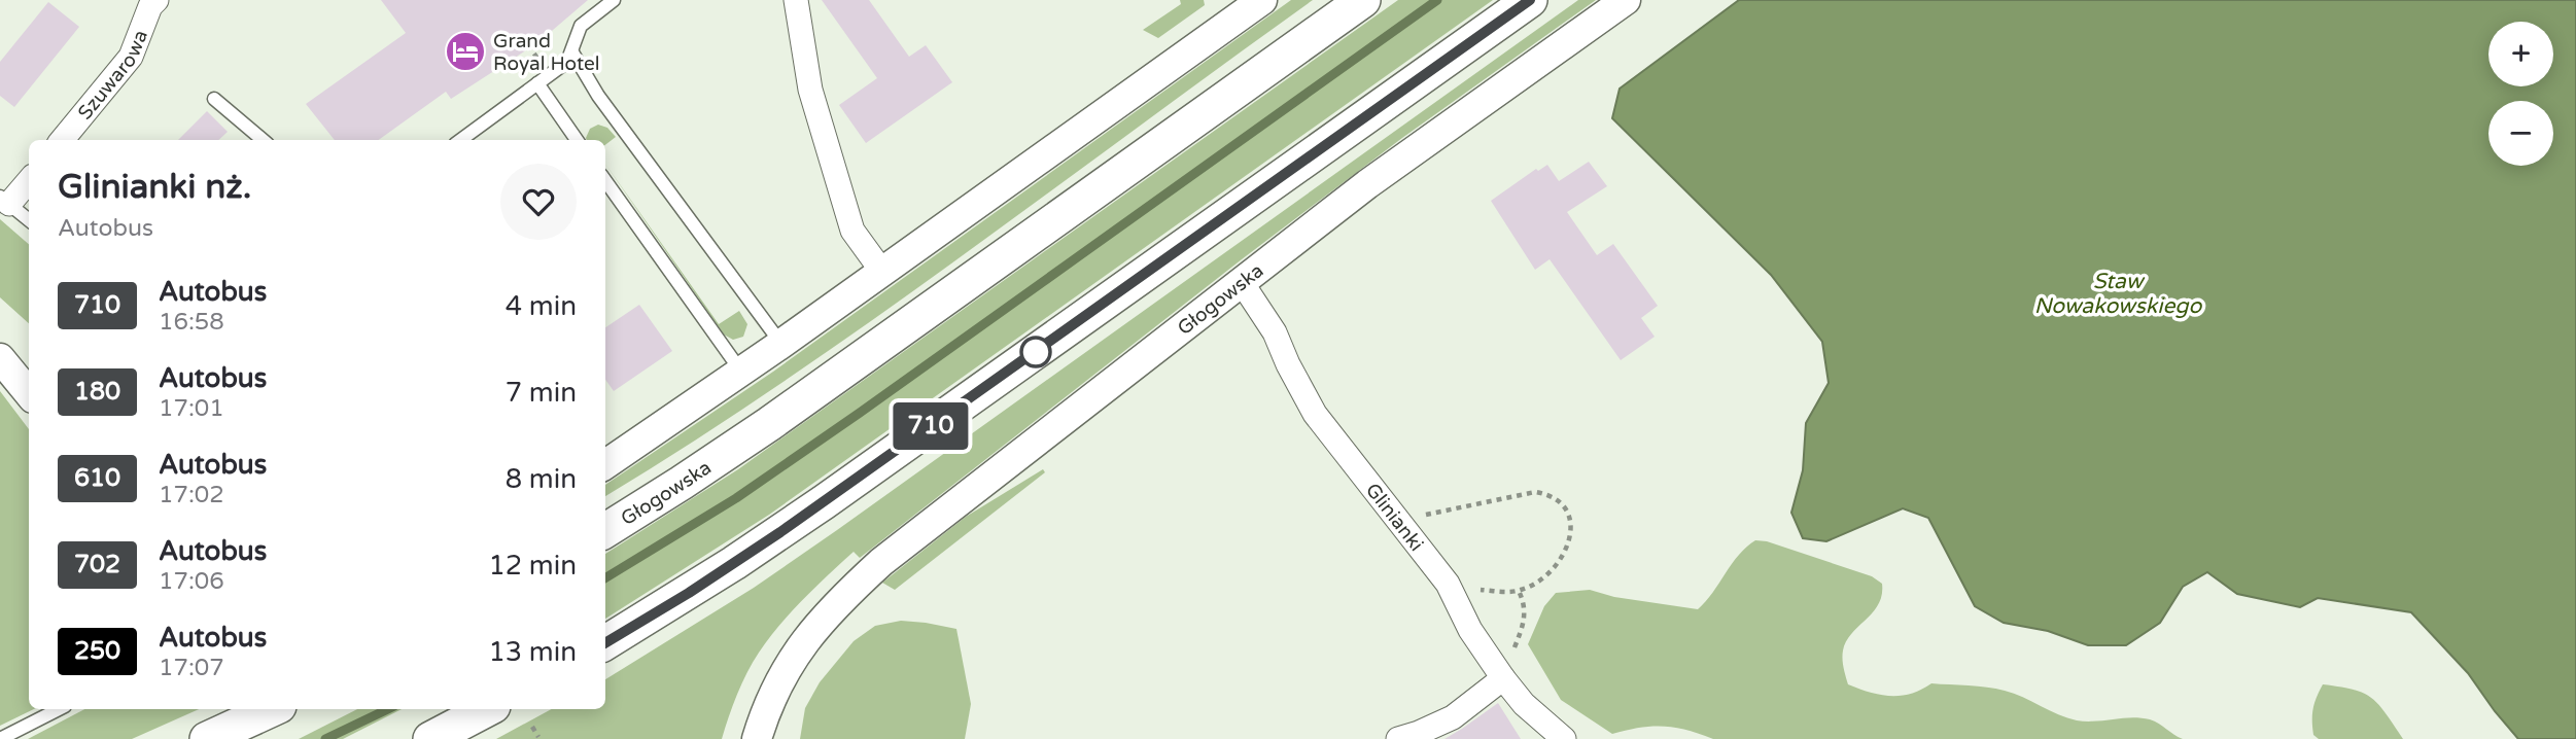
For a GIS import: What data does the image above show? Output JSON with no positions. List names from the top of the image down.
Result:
{
  "streets": {
    "main road": ["Głogowska"],
    "street": ["Szuwarowa", "Glinianki"]
  },
  "crossings": [
    ["Głogowska", "Glinianki"]
  ],
  "water": ["Staw Nowakowskiego"],
  "places": {
    "hotel": ["Grand Royal Hotel"]
  },
  "lines": ["bus line 710"],
  "page": {
    "on_map": "710",
    "map_buttons": ["+", "−"],
    "heading": ["Glinianki nż.", "Autobus"],
    "list": [
      {
        "mark": "710",
        "name": "Autobus",
        "note": "16:58",
        "value": "4 min"
      },
      {
        "mark": "180",
        "name": "Autobus",
        "note": "17:01",
        "value": "7 min"
      },
      {
        "mark": "610",
        "name": "Autobus",
        "note": "17:02",
        "value": "8 min"
      },
      {
        "mark": "702",
        "name": "Autobus",
        "note": "17:06",
        "value": "12 min"
      },
      {
        "mark": "250",
        "name": "Autobus",
        "note": "17:07",
        "value": "13 min"
      }
    ]
  }
}
